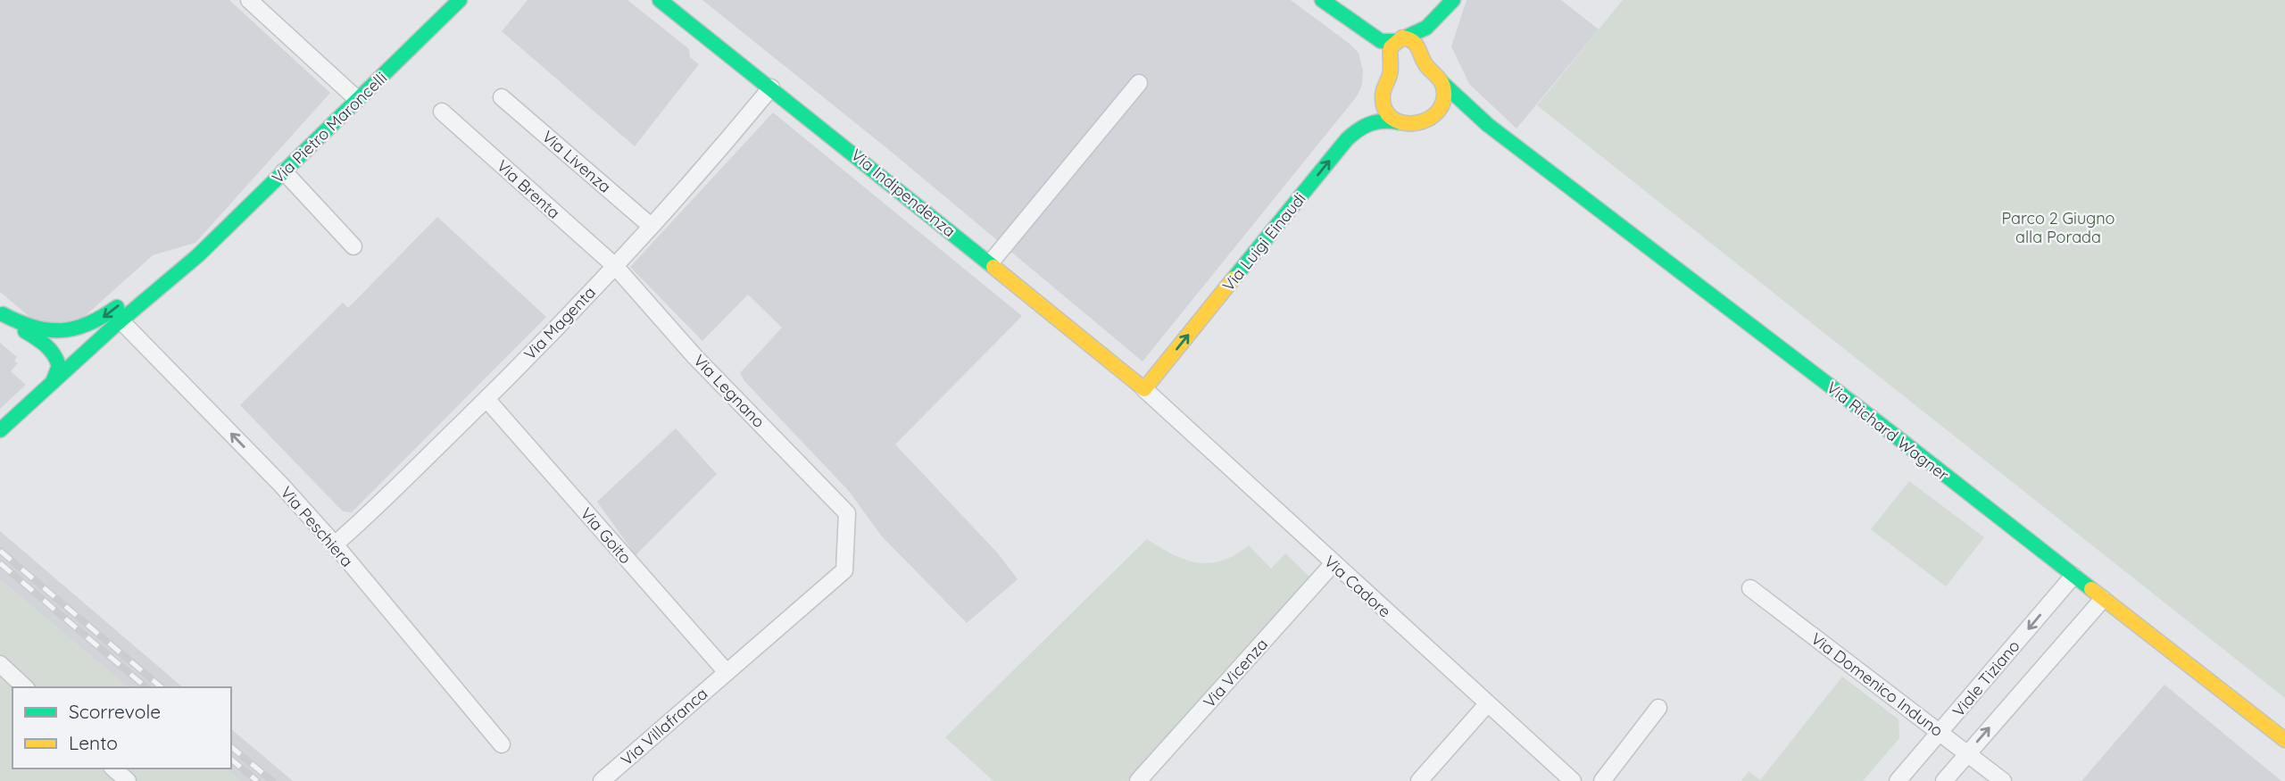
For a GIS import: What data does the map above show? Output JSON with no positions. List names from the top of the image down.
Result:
{
  "streets": {
    "street": [
      "Via Pietro Maroncelli",
      "Via Livenza",
      "Via Brenta",
      "Via Indipendenza",
      "Via Luigi Einaudi",
      "Via Magenta",
      "Via Legnano",
      "Via Richard Wagner",
      "Via Peschiera",
      "Via Goito",
      "Via Cadore",
      "Via Vicenza",
      "Viale Tiziano",
      "Via Domenico Induno",
      "Via Villafranca"
    ]
  },
  "crossings": [
    ["Via Pietro Maroncelli", "Via Peschiera"],
    ["Via Livenza", "Via Magenta"],
    ["Via Brenta", "Via Magenta"],
    ["Via Brenta", "Via Legnano"],
    ["Via Indipendenza", "Via Luigi Einaudi"],
    ["Via Indipendenza", "Via Magenta"],
    ["Via Indipendenza", "Via Cadore"],
    ["Via Luigi Einaudi", "Via Richard Wagner"],
    ["Via Luigi Einaudi", "Via Cadore"],
    ["Via Magenta", "Via Legnano"],
    ["Via Magenta", "Via Peschiera"],
    ["Via Magenta", "Via Goito"],
    ["Via Legnano", "Via Villafranca"],
    ["Via Richard Wagner", "Viale Tiziano"],
    ["Via Goito", "Via Villafranca"],
    ["Via Cadore", "Via Vicenza"],
    ["Viale Tiziano", "Via Domenico Induno"]
  ],
  "one_way": ["Via Luigi Einaudi", "Via Peschiera"],
  "parks": ["Parco 2 Giugno alla Porada"],
  "legend": ["Scorrevole", "Lento"]
}
